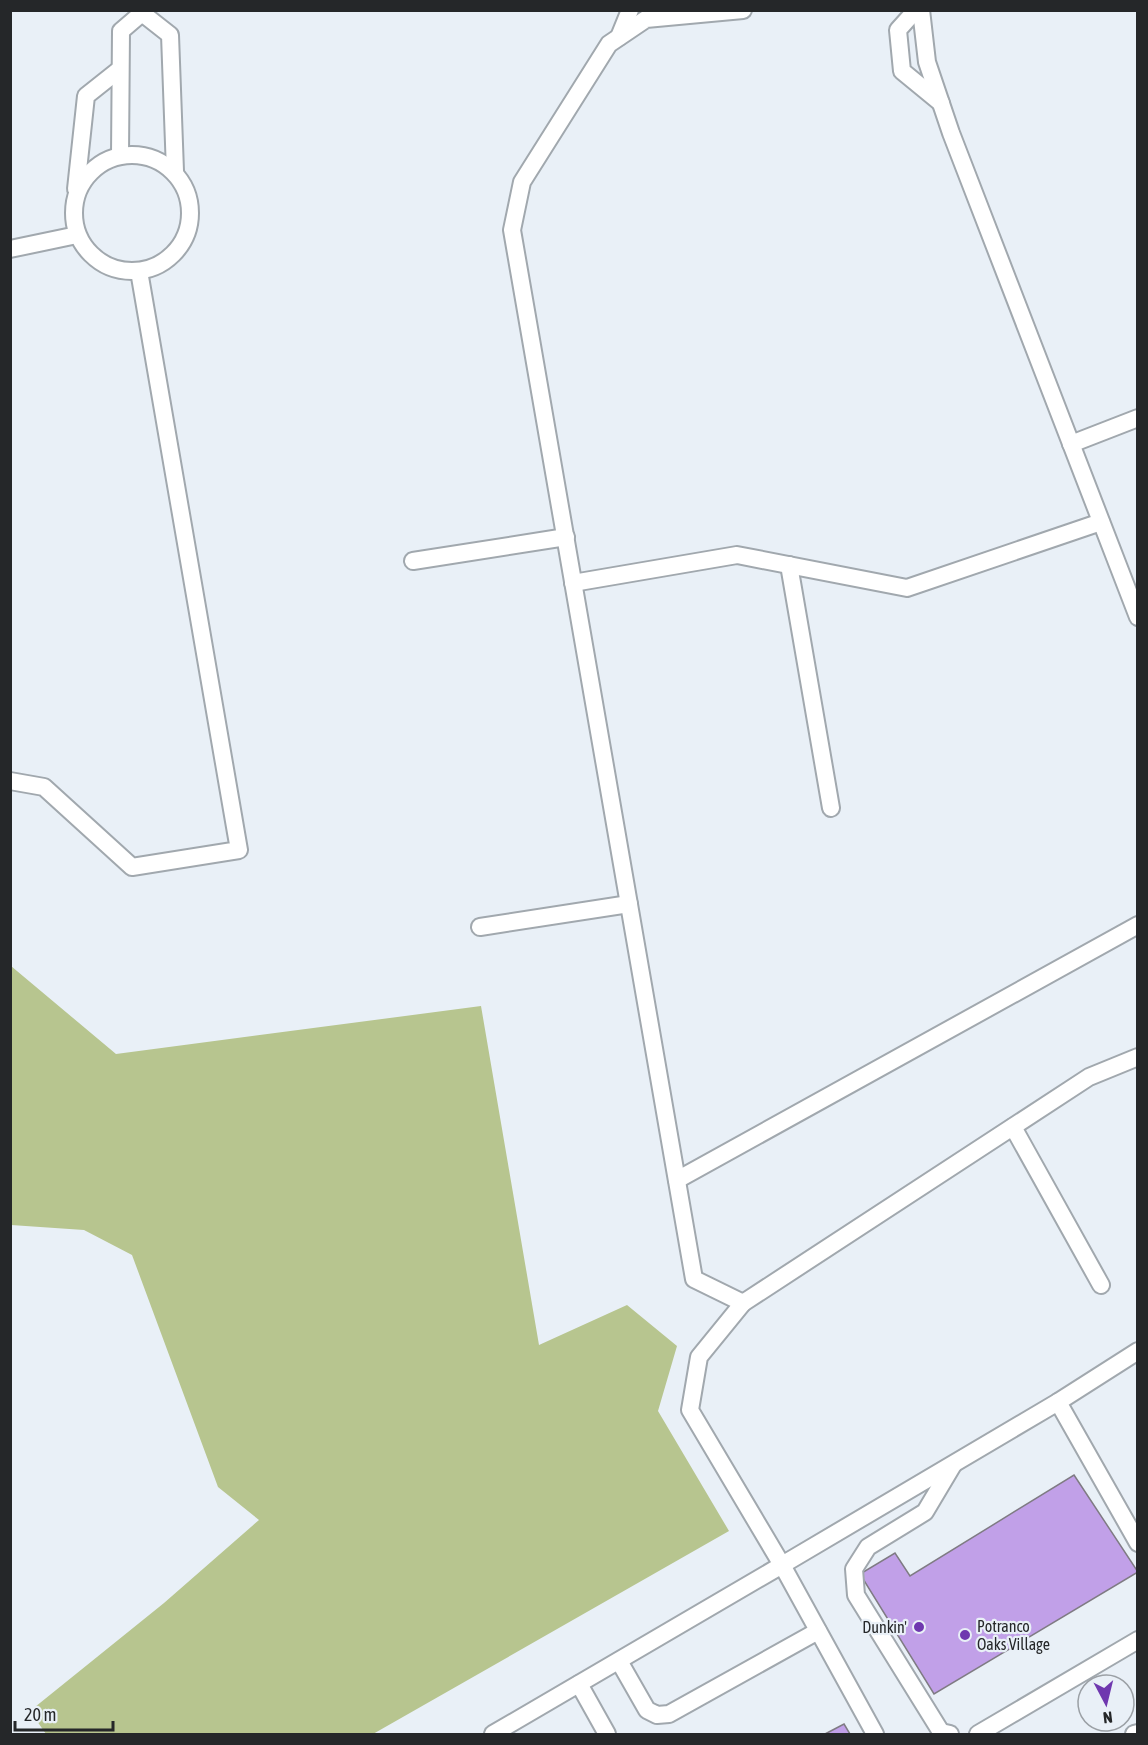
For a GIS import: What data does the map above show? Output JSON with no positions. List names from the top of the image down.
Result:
{
  "places": ["Dunkin'", "Potranco Oaks Village"],
  "scale_bar": "20 m",
  "north": "bottom"
}
